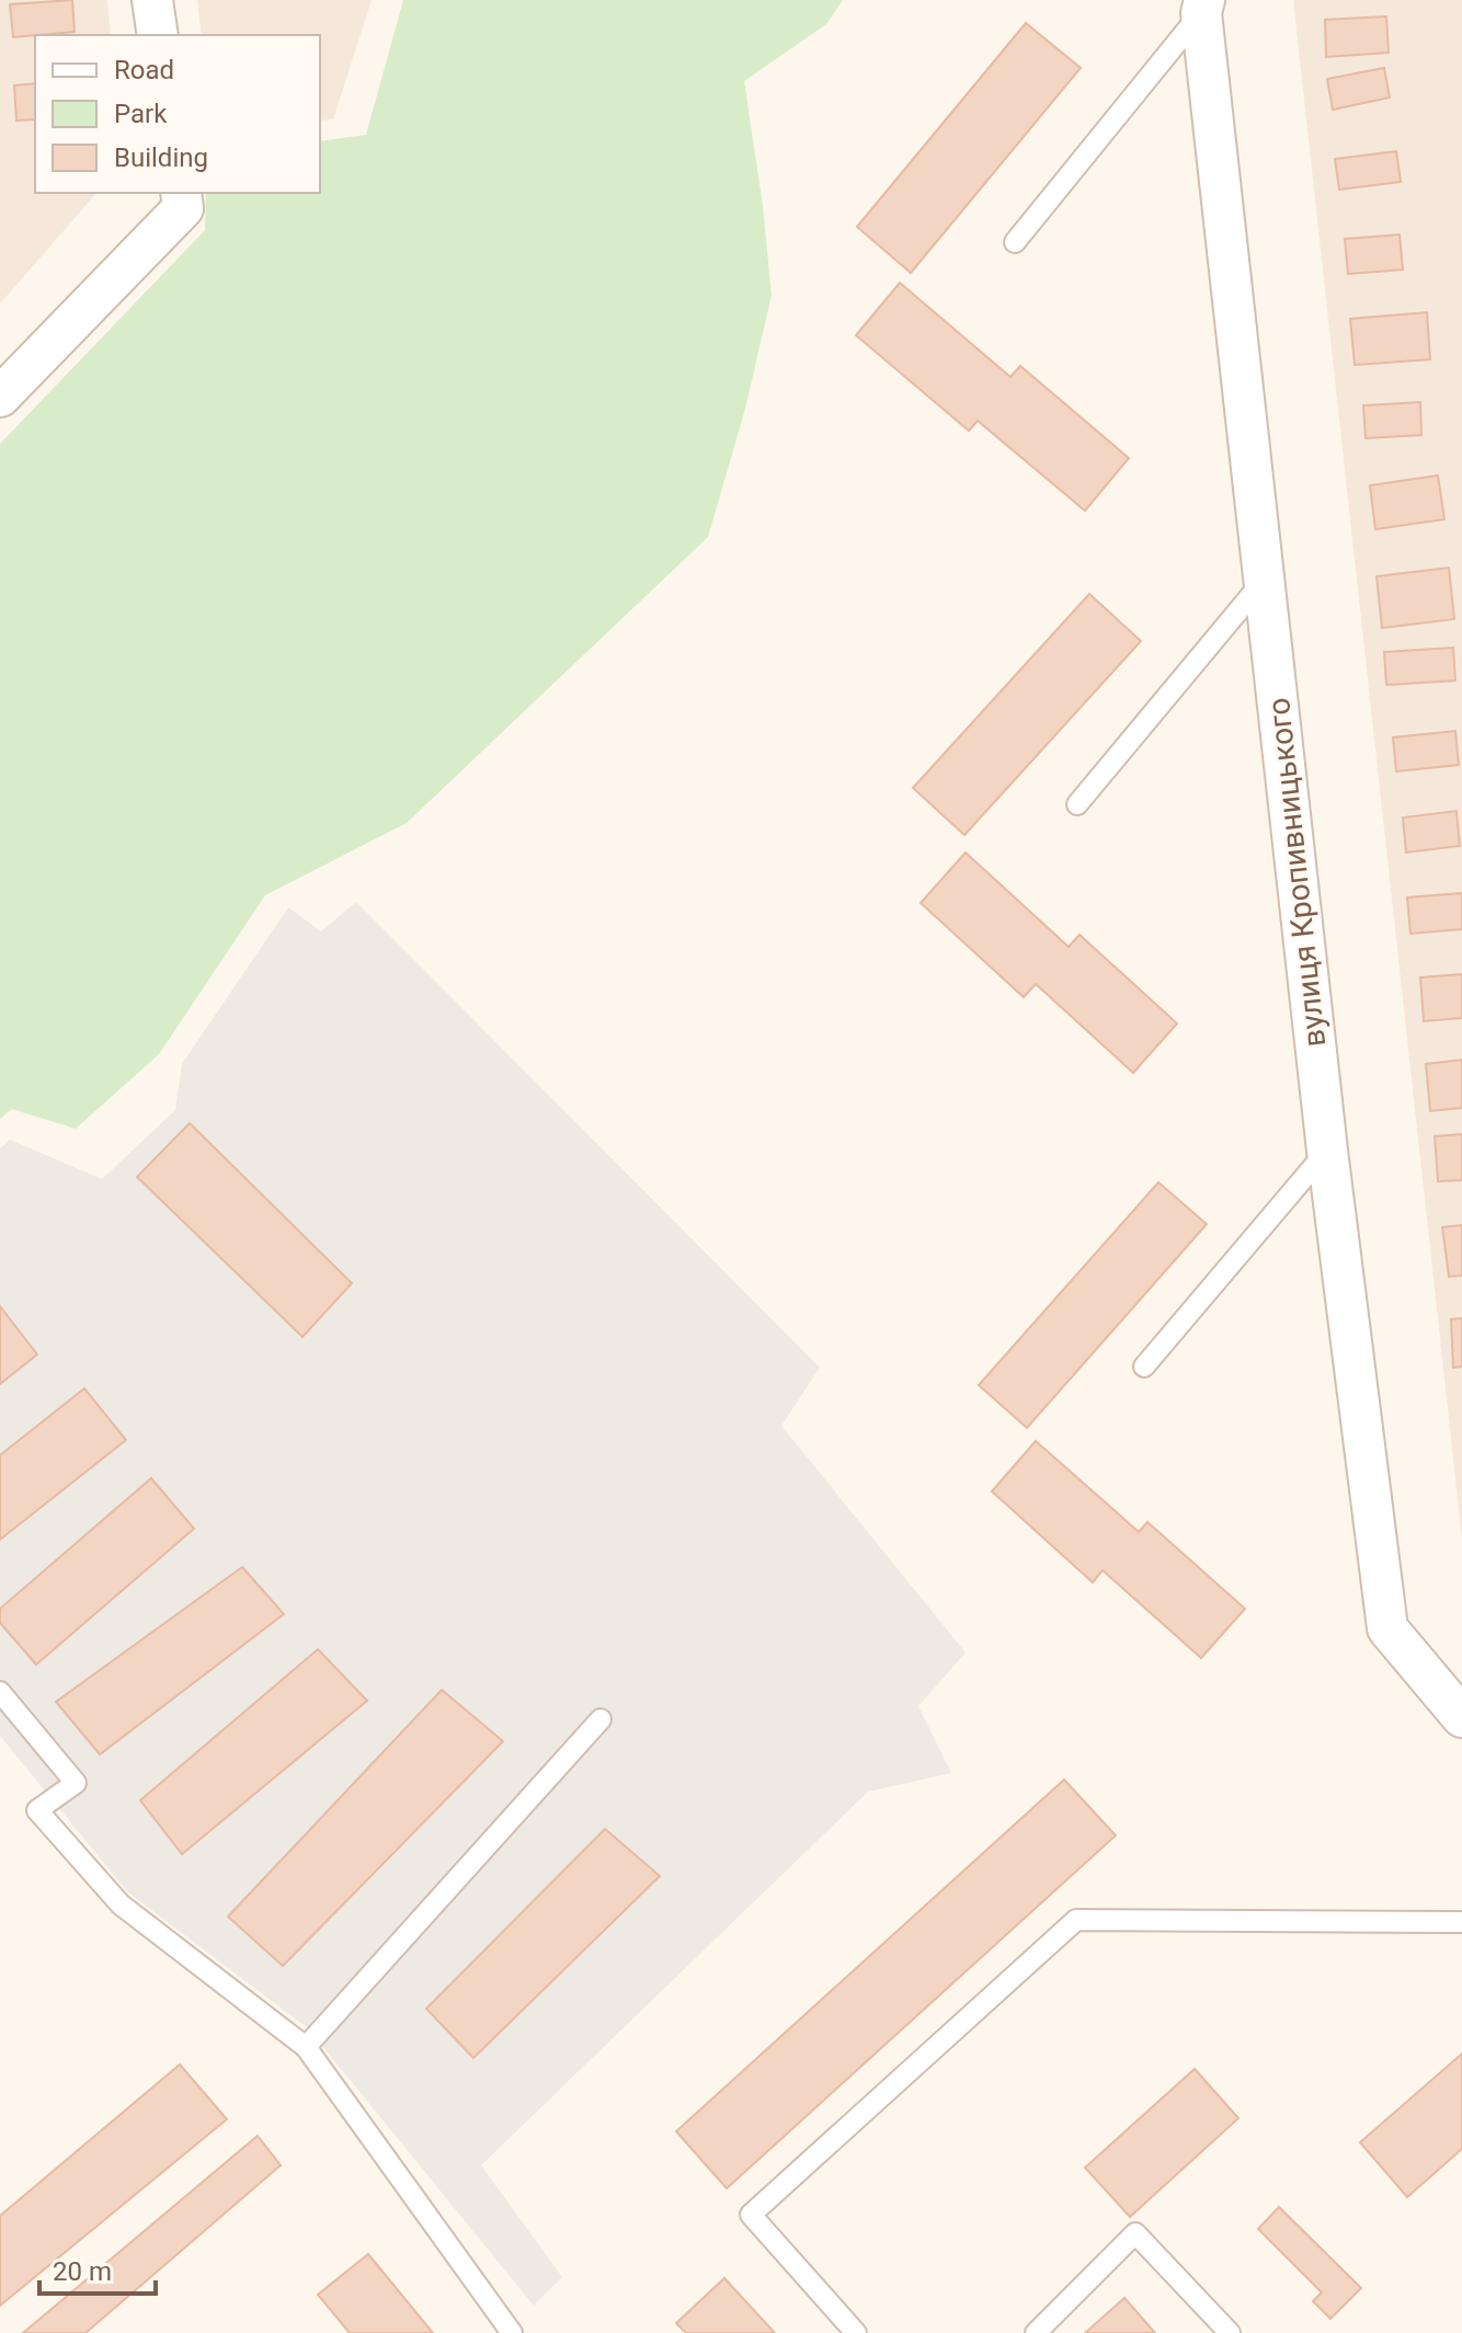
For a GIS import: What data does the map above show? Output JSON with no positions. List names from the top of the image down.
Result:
{
  "streets": {
    "street": ["вулиця Кропивницького"]
  },
  "legend": ["Road", "Park", "Building"],
  "scale_bar": "20 m"
}
